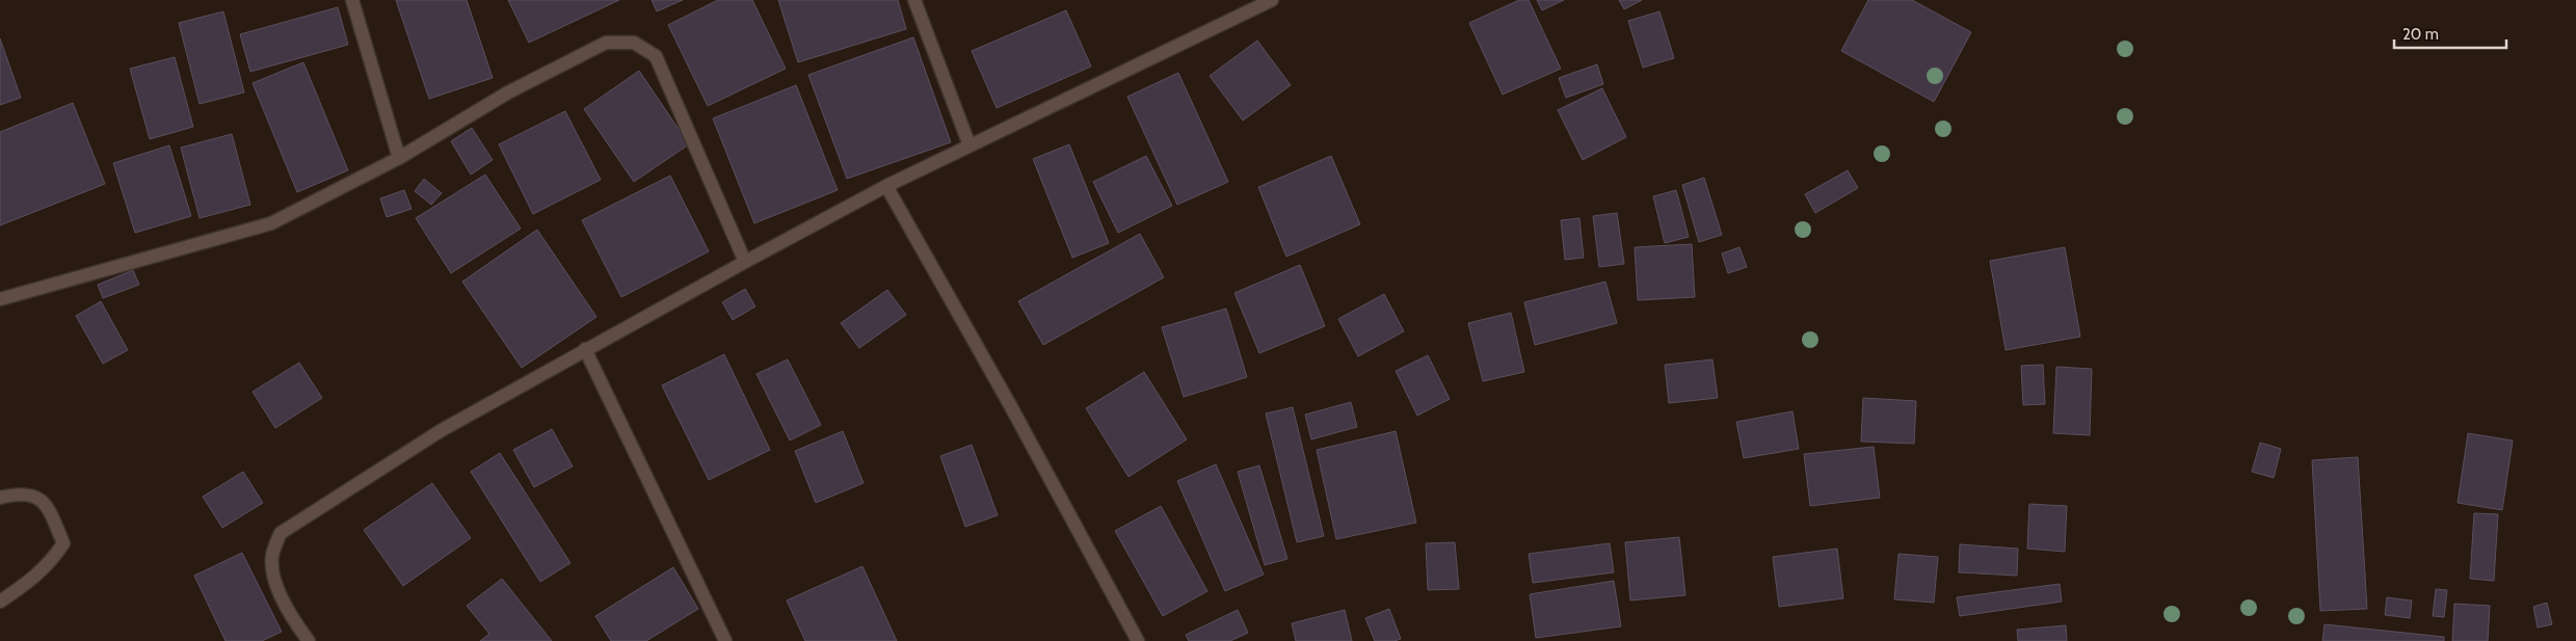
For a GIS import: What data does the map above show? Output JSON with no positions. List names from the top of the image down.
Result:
{
  "scale_bar": "20 m"
}
